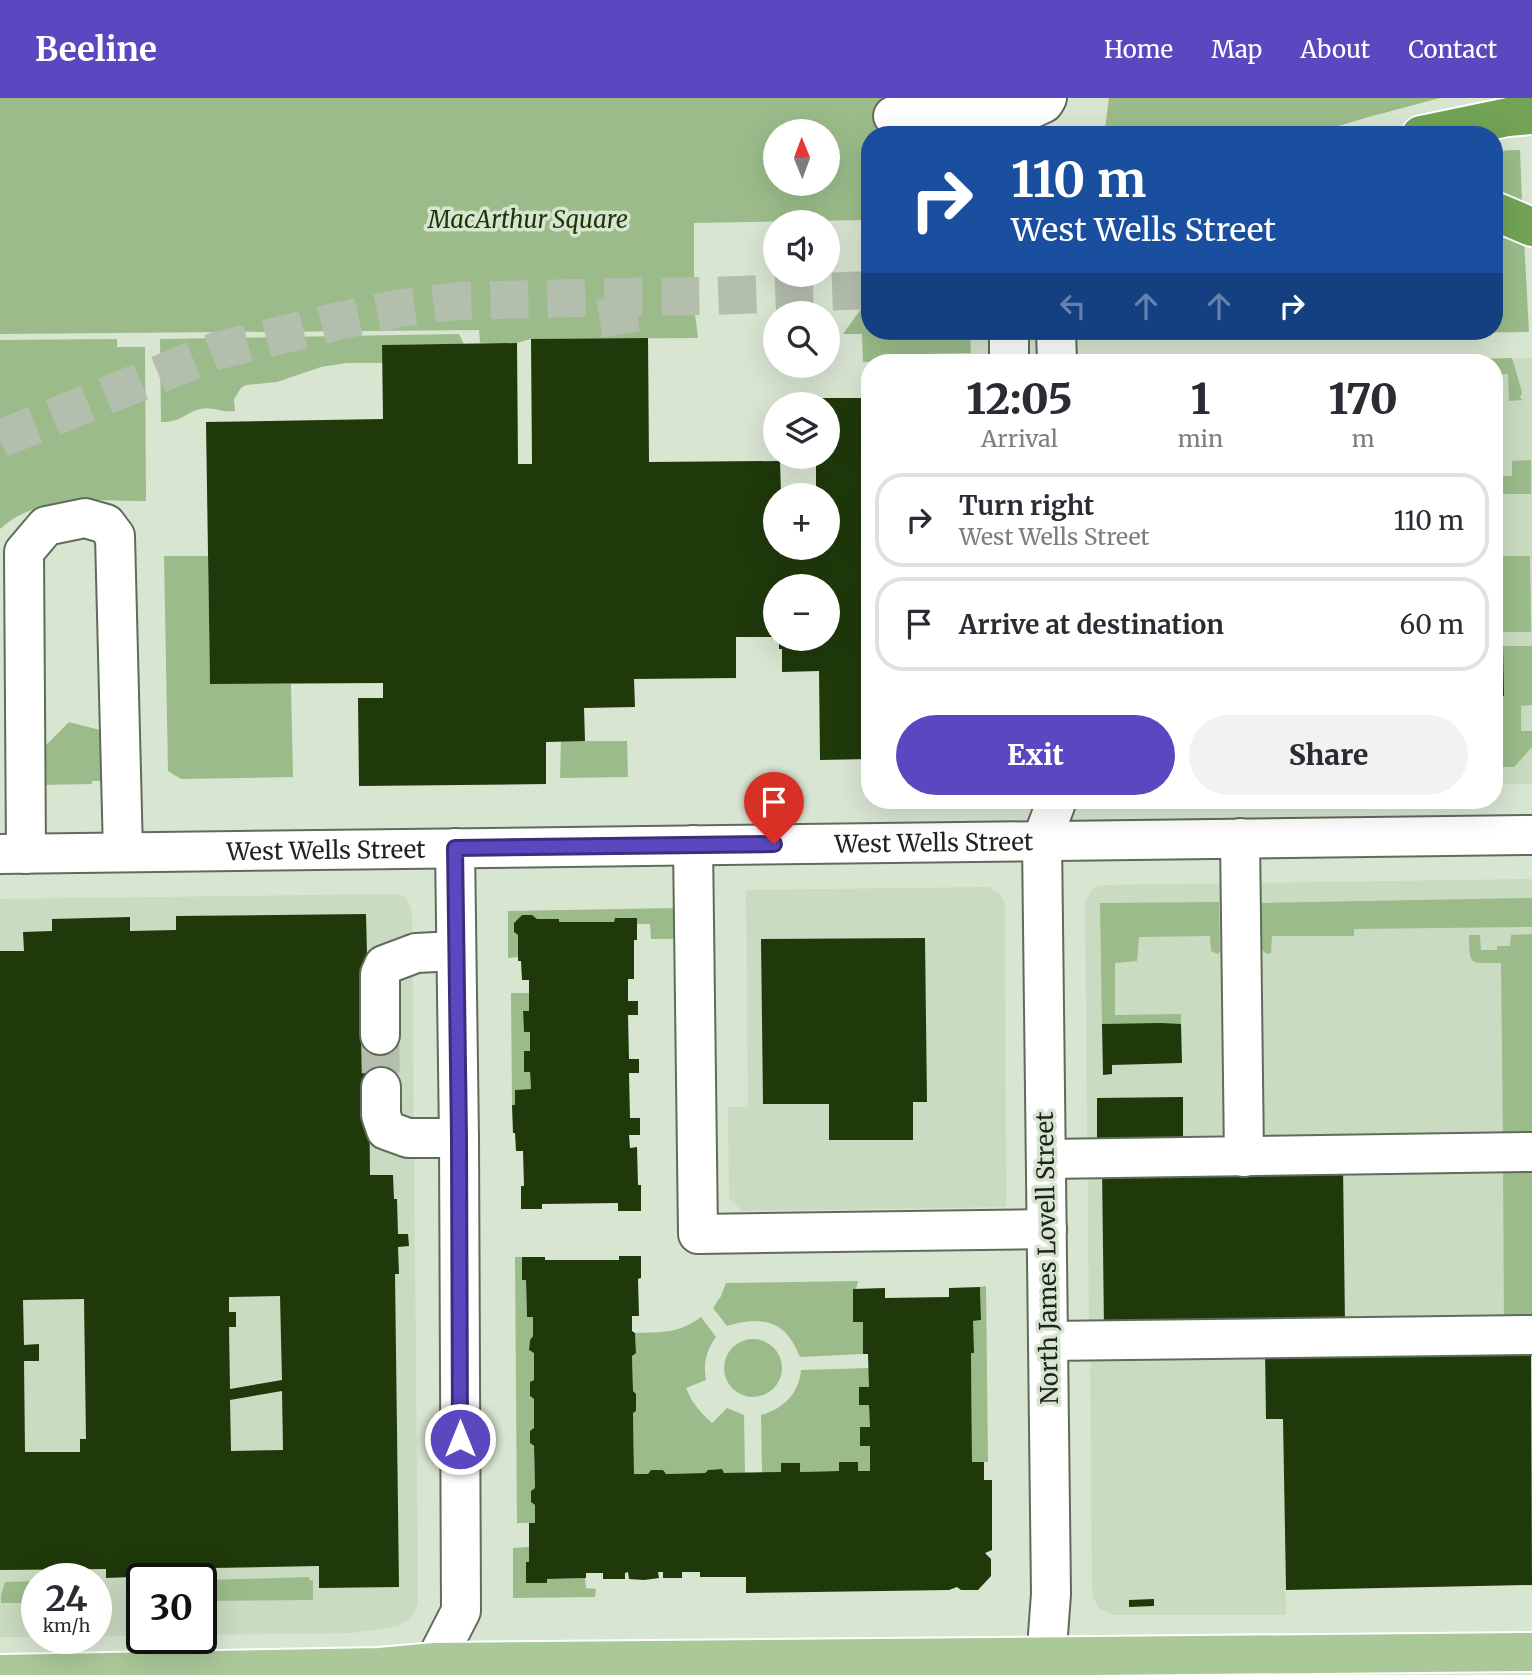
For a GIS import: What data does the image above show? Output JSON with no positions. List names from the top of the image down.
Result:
{
  "streets": {
    "street": ["West Wells Street", "North James Lovell Street"]
  },
  "crossings": [
    ["West Wells Street", "North James Lovell Street"]
  ],
  "parks": ["MacArthur Square"],
  "north": "top",
  "page": {
    "header": "Beeline",
    "nav": [
      "Home",
      "Map",
      "About",
      "Contact"
    ],
    "map_buttons": ["+", "−"],
    "turn": ["110 m", "West Wells Street"],
    "eta": [
      "12:05",
      "Arrival",
      "1",
      "min",
      "170",
      "m"
    ],
    "list": [
      {
        "name": "Turn right",
        "note": "West Wells Street",
        "value": "110 m"
      },
      {
        "name": "Arrive at destination",
        "value": "60 m"
      }
    ],
    "buttons": ["Exit", "Share"],
    "speed": "24 km/h",
    "limit": "30"
  }
}
